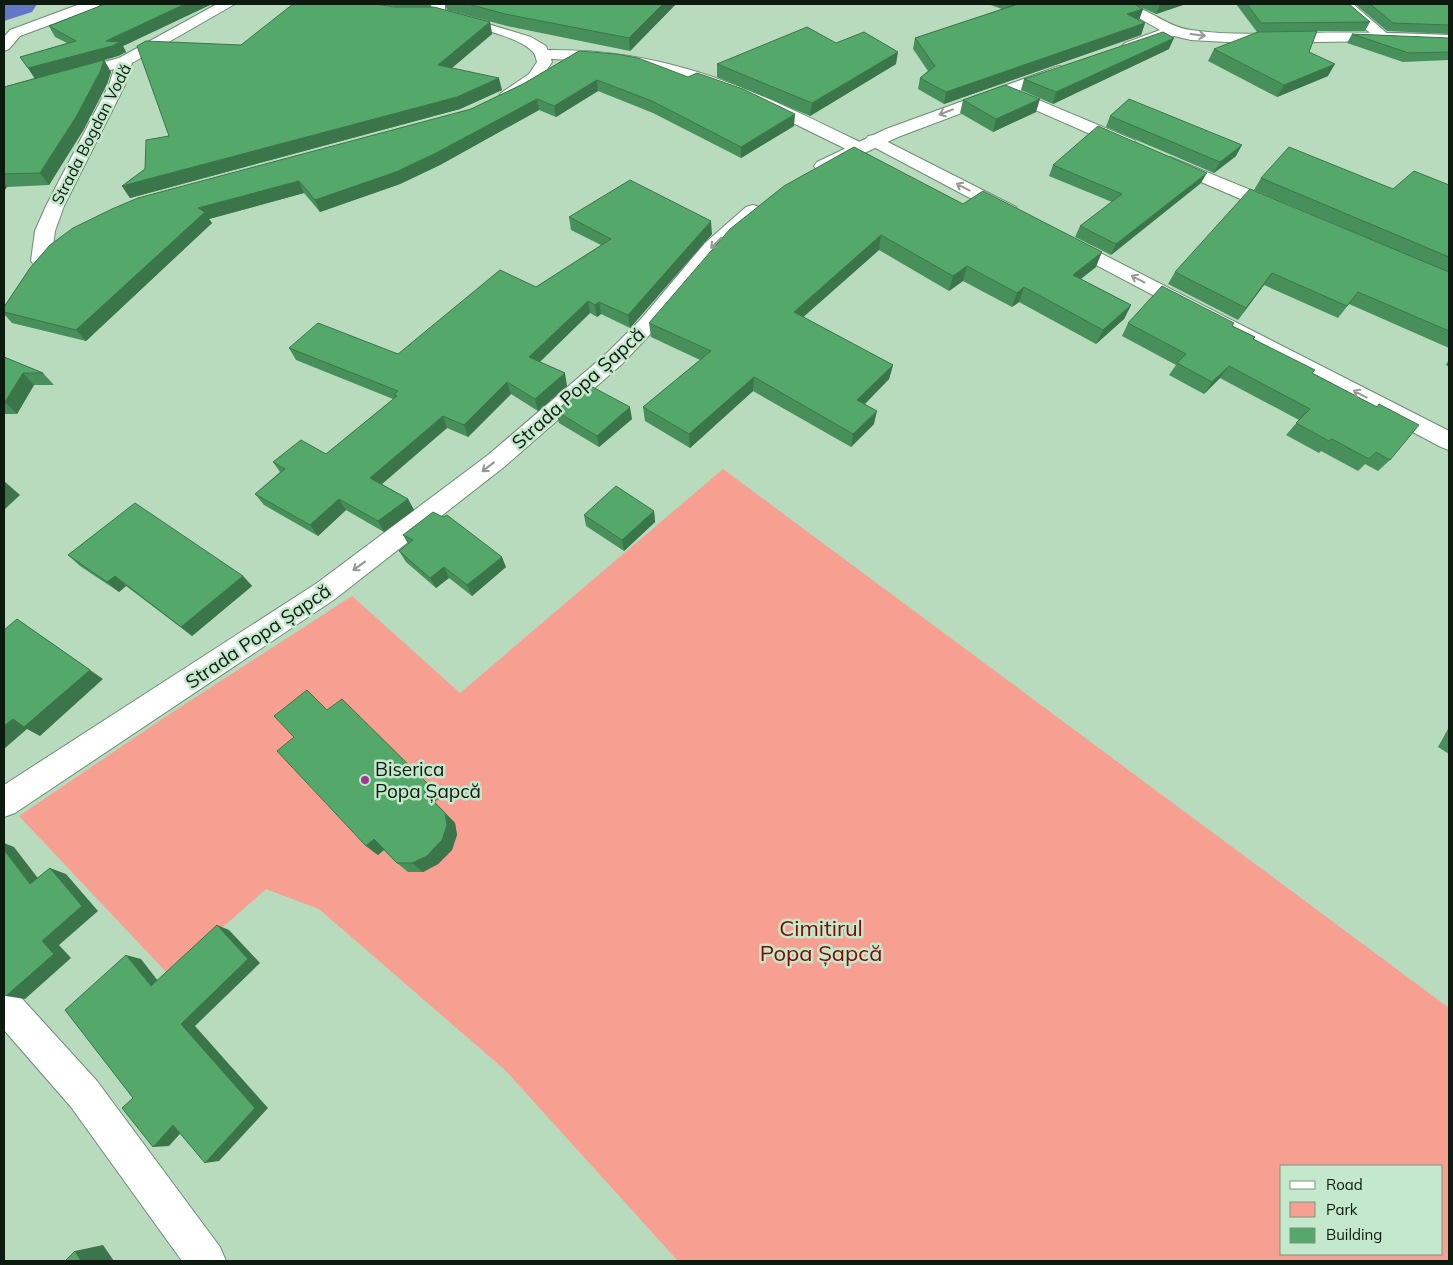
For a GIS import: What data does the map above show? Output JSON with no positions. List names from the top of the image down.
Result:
{
  "streets": {
    "street": ["Strada Bogdan Vodă", "Strada Popa Șapcă"]
  },
  "one_way": ["Strada Popa Șapcă"],
  "parks": ["Cimitirul Popa Șapcă"],
  "places": ["Biserica Popa Șapcă"],
  "legend": ["Road", "Park", "Building"]
}
